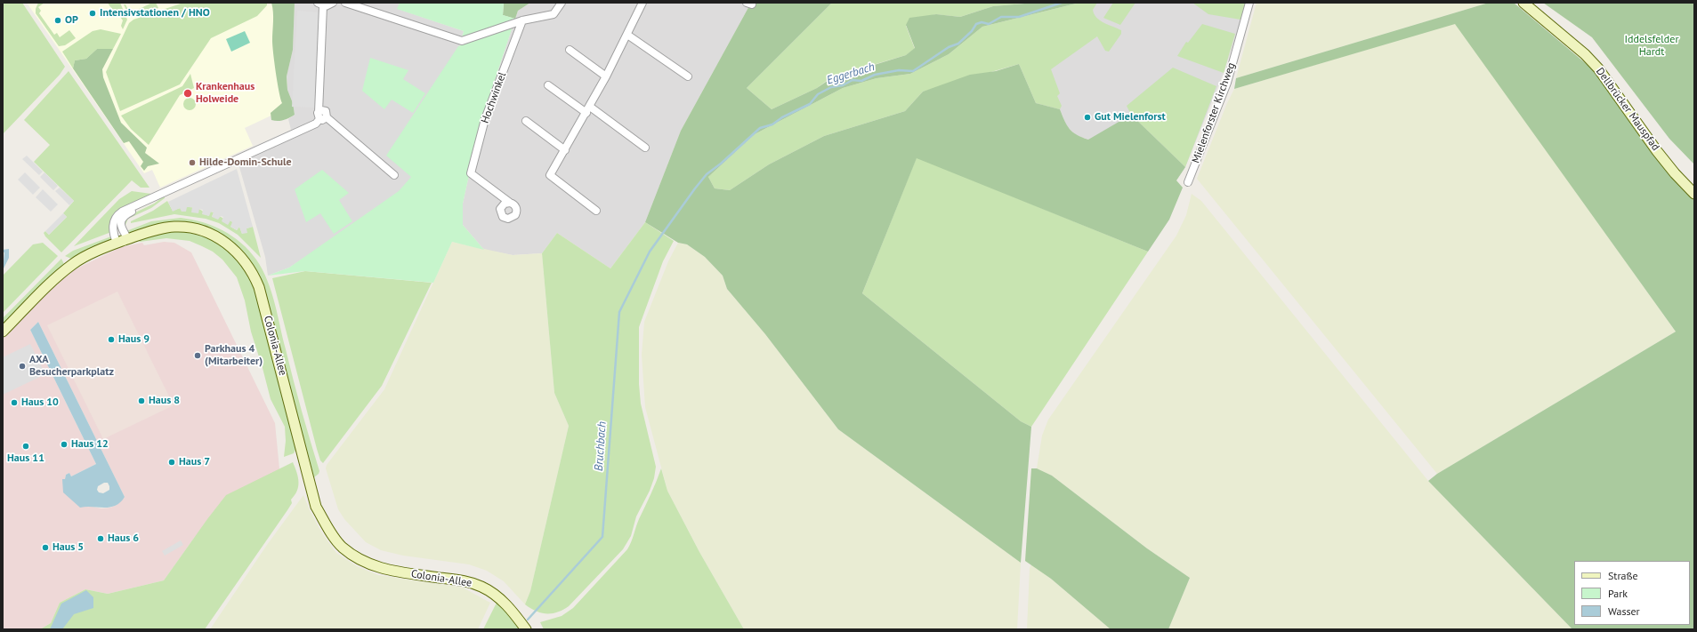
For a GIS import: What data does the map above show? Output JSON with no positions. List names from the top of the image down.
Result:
{
  "streets": {
    "main road": ["Dellbrücker Mauspfad", "Colonia-Allee"],
    "street": ["Hochwinkel", "Mielenforster Kirchweg"]
  },
  "water": ["Eggerbach", "Bruchbach"],
  "parks": ["Iddelsfelder Hardt"],
  "places": [
    "Intensivstationen / HNO",
    "OP",
    "Krankenhaus Holweide",
    "Gut Mielenforst",
    "Hilde-Domin-Schule",
    "Haus 9",
    "Parkhaus 4 (Mitarbeiter)",
    "AXA Besucherparkplatz",
    "Haus 8",
    "Haus 10",
    "Haus 12",
    "Haus 11",
    "Haus 7",
    "Haus 6",
    "Haus 5"
  ],
  "legend": ["Straße", "Park", "Wasser"]
}
